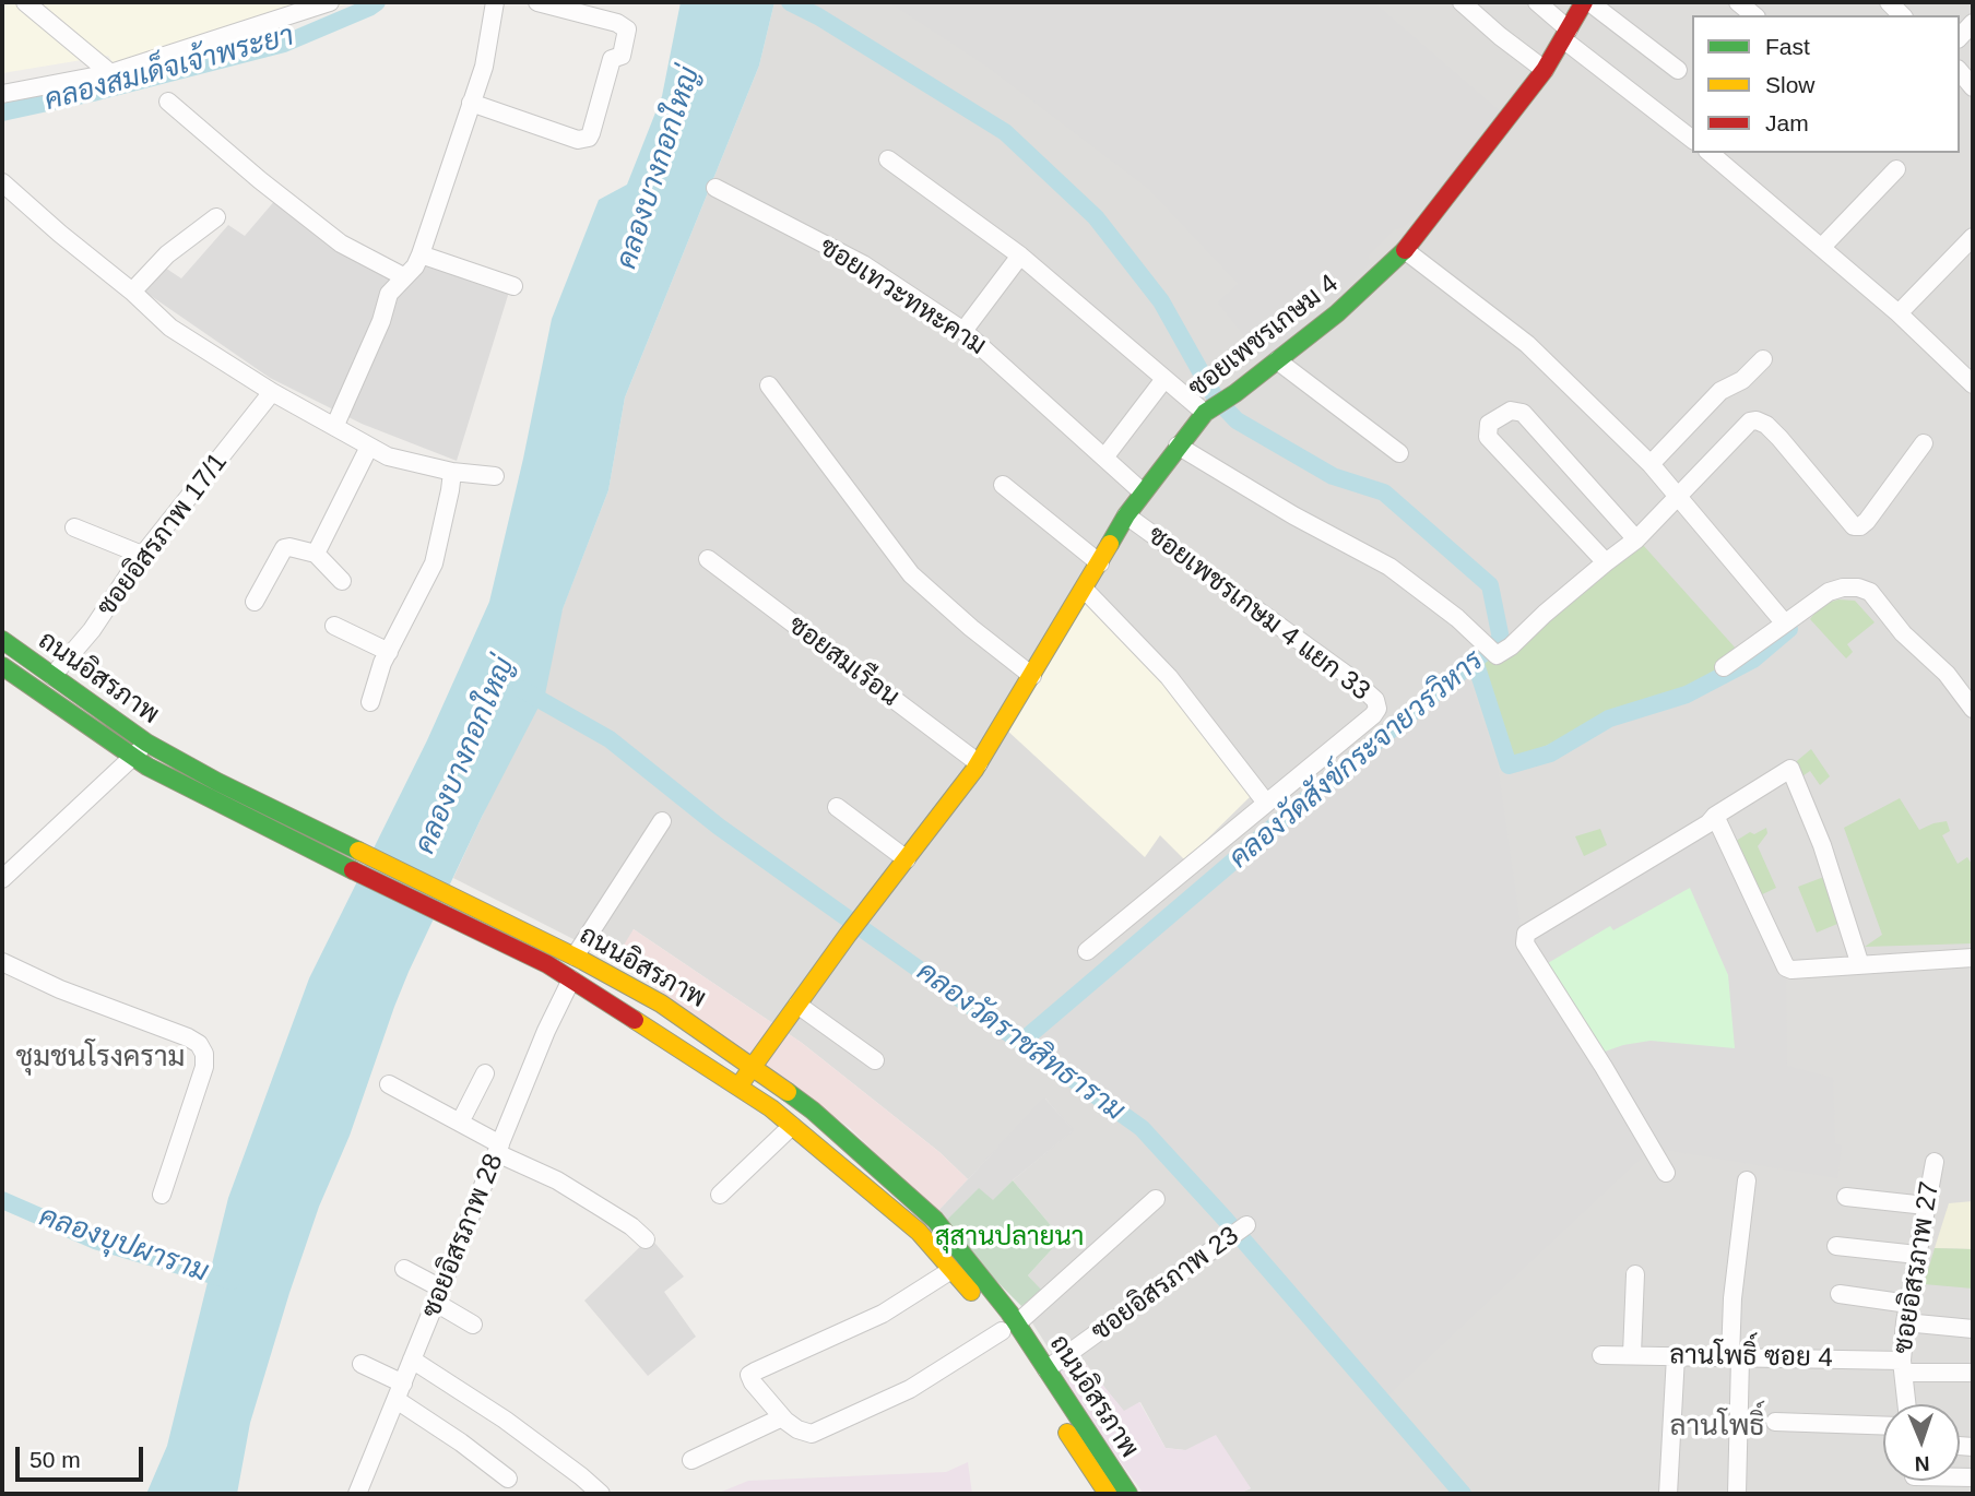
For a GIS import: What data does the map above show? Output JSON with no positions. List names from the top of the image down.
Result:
{
  "streets": {
    "main road": ["ซอยเพชรเกษม 4", "ถนนอิสรภาพ"],
    "street": [
      "ซอยเทวะทหะคาม",
      "ซอยอิสรภาพ 17/1",
      "ซอยเพชรเกษม 4 แยก 33",
      "ซอยสมเรือน",
      "ซอยอิสรภาพ 28",
      "ซอยอิสรภาพ 27",
      "ซอยอิสรภาพ 23",
      "ลานโพธิ์ ซอย 4"
    ]
  },
  "crossings": [
    ["ซอยเทวะทหะคาม", "ซอยเพชรเกษม 4"],
    ["ซอยเพชรเกษม 4", "ซอยเพชรเกษม 4 แยก 33"],
    ["ซอยเพชรเกษม 4", "ซอยสมเรือน"],
    ["ซอยเพชรเกษม 4", "ถนนอิสรภาพ"],
    ["ซอยอิสรภาพ 17/1", "ถนนอิสรภาพ"],
    ["ถนนอิสรภาพ", "ซอยอิสรภาพ 23"],
    ["ซอยอิสรภาพ 27", "ลานโพธิ์ ซอย 4"]
  ],
  "districts": ["ชุมชนโรงคราม", "ลานโพธิ์"],
  "water": [
    "คลองสมเด็จเจ้าพระยา",
    "คลองบางกอกใหญ่",
    "คลองวัดสังข์กระจายวรวิหาร",
    "คลองวัดราชสิทธาราม",
    "คลองบุปผาราม"
  ],
  "parks": ["สุสานปลายนา"],
  "legend": ["Fast", "Slow", "Jam"],
  "scale_bar": "50 m",
  "north": "bottom"
}
